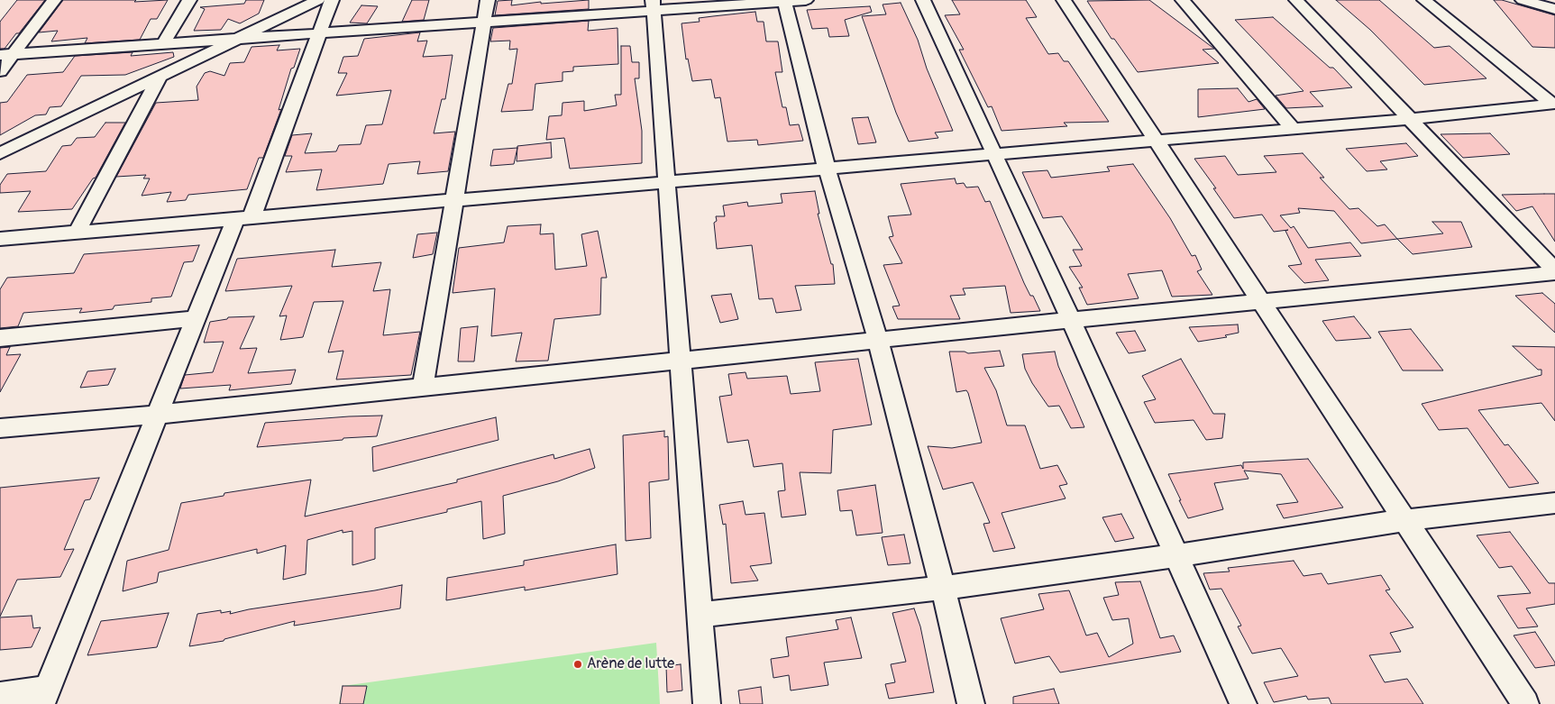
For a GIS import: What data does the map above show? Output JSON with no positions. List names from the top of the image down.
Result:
{
  "places": ["Arène de lutte"]
}
